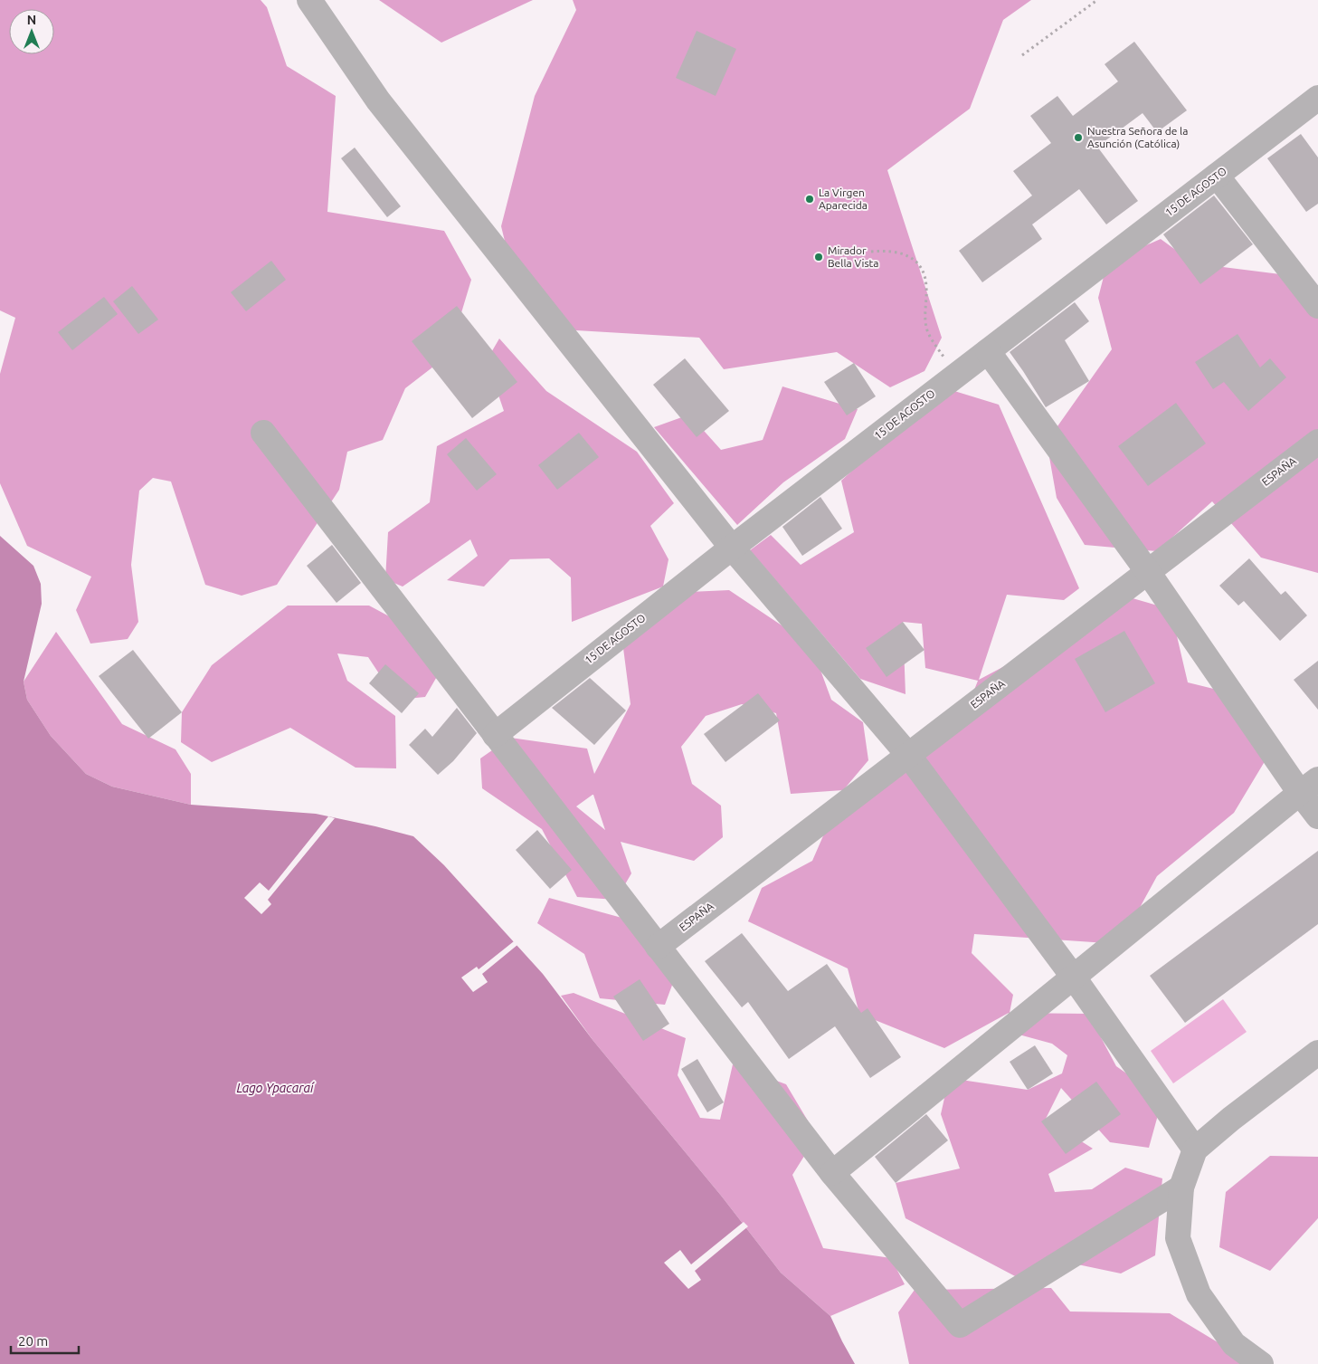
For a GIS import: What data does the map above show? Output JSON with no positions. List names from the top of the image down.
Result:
{
  "streets": {
    "street": ["15 DE AGOSTO", "ESPAÑA"]
  },
  "water": ["Lago Ypacaraí"],
  "places": ["Nuestra Señora de la Asunción (Católica)", "La Virgen Aparecida", "Mirador Bella Vista"],
  "scale_bar": "20 m",
  "north": "top"
}
